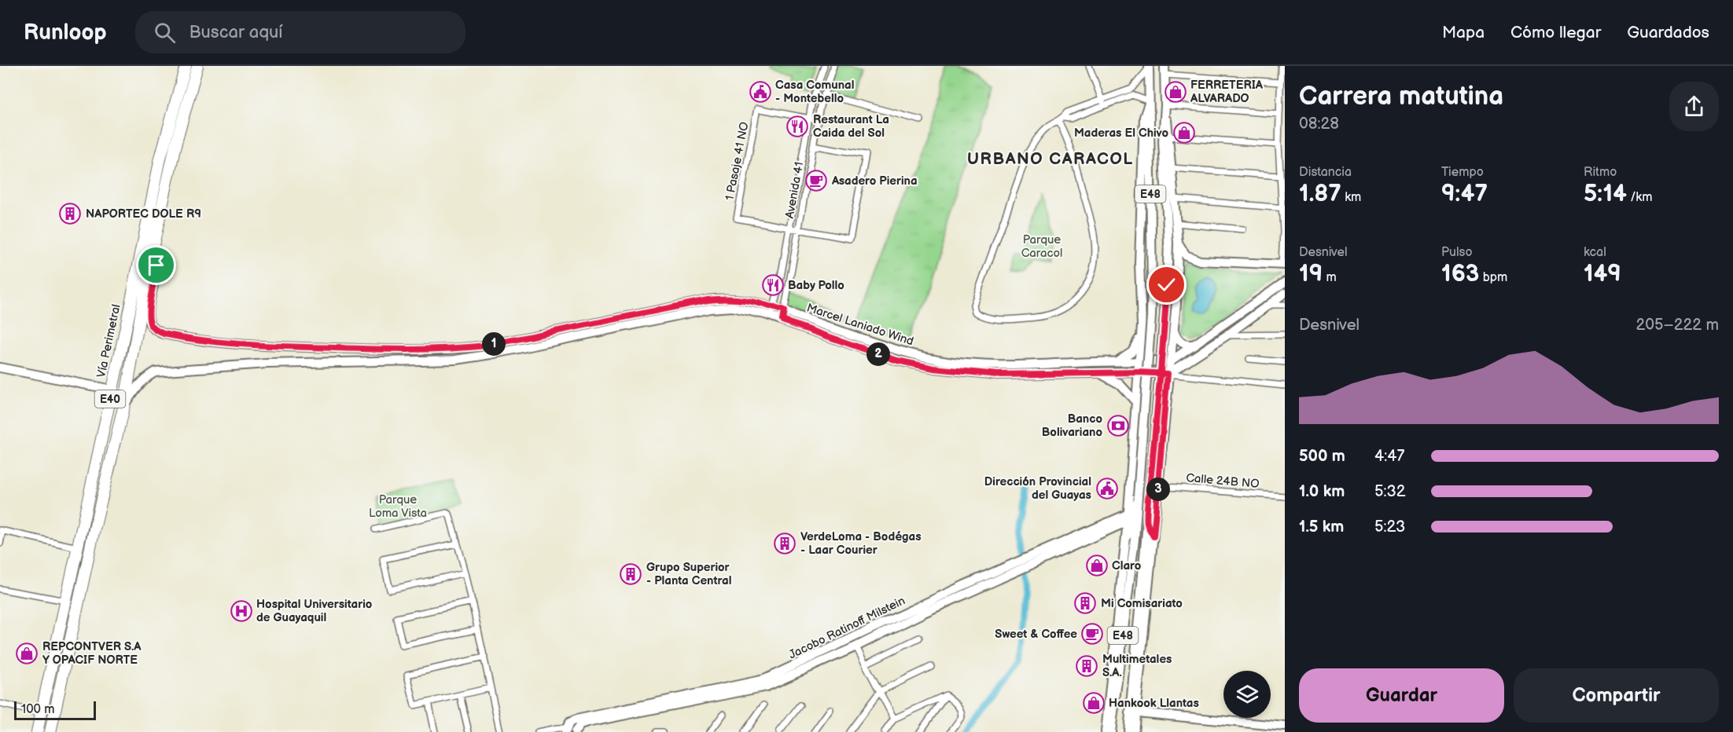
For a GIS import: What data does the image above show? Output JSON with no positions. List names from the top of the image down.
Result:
{
  "streets": {
    "highway": ["Vía Perimetral", "E40"],
    "main road": ["E48", "Marcel Laniado Wind", "Jacobo Ratinoff Milstein"],
    "street": ["1 Pasaje 41 NO", "Avenida 41", "Calle 24B NO"]
  },
  "crossings": [
    ["1 Pasaje 41 NO", "Avenida 41"],
    ["Avenida 41", "Marcel Laniado Wind"],
    ["E48", "Marcel Laniado Wind"],
    ["E48", "Calle 24B NO"],
    ["E48", "Jacobo Ratinoff Milstein"],
    ["Marcel Laniado Wind", "E40"]
  ],
  "districts": ["URBANO CARACOL"],
  "parks": ["Parque Caracol", "Parque Loma Vista"],
  "places": {
    "public building": ["Casa Comunal - Montebello", "Dirección Provincial del Guayas"],
    "shop": [
      "FERRETERIA ALVARADO",
      "Maderas El Chivo",
      "Claro",
      "REPCONTVER S.A Y OPACIF NORTE",
      "Hankook Llantas"
    ],
    "restaurant": ["Restaurant La Caida del Sol", "Baby Pollo"],
    "cafe": ["Asadero Pierina", "Sweet & Coffee"],
    "building": [
      "NAPORTEC DOLE R9",
      "VerdeLoma - Bodégas - Laar Courier",
      "Grupo Superior - Planta Central",
      "Mi Comisariato",
      "Multimetales S.A."
    ],
    "bank": ["Banco Bolivariano"],
    "hospital": ["Hospital Universitario de Guayaquil"]
  },
  "scale_bar": "100 m",
  "page": {
    "header": "Runloop",
    "search": "Buscar aquí",
    "nav": ["Mapa", "Cómo llegar", "Guardados"],
    "heading": ["Carrera matutina", "08:28"],
    "stats": [
      ["Distancia", "1.87 km"],
      ["Tiempo", "9:47"],
      ["Ritmo", "5:14 /km"],
      ["Desnivel", "19 m"],
      ["Pulso", "163 bpm"],
      ["kcal", "149"]
    ],
    "chart": ["Desnivel", "205–222 m"],
    "pins": ["1", "2", "3"],
    "list": [
      {
        "name": "500 m",
        "note": "4:47"
      },
      {
        "name": "1.0 km",
        "note": "5:32"
      },
      {
        "name": "1.5 km",
        "note": "5:23"
      }
    ],
    "buttons": ["Guardar", "Compartir"],
    "scale": "100 m"
  }
}
